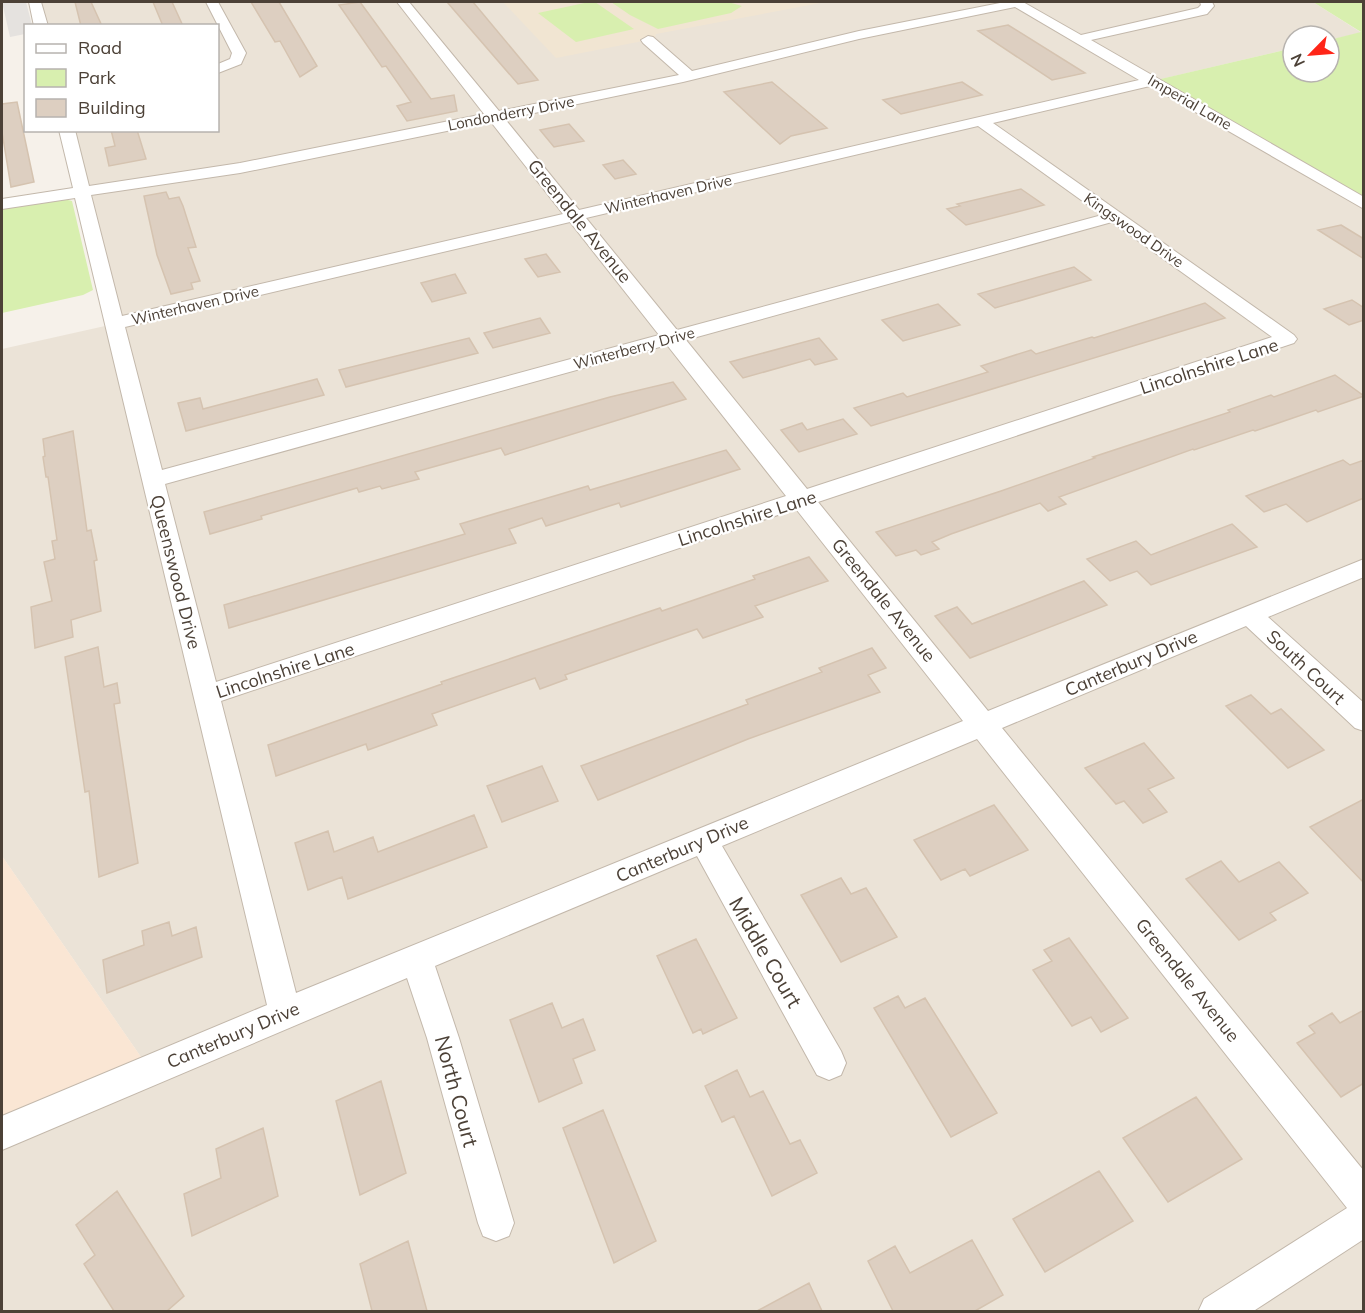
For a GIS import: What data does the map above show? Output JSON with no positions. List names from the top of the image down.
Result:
{
  "streets": {
    "street": [
      "Imperial Lane",
      "Londonderry Drive",
      "Winterhaven Drive",
      "Greendale Avenue",
      "Kingswood Drive",
      "Winterberry Drive",
      "Lincolnshire Lane",
      "Queenswood Drive",
      "Canterbury Drive",
      "South Court",
      "Middle Court",
      "North Court"
    ]
  },
  "crossings": [
    ["Imperial Lane", "Londonderry Drive"],
    ["Imperial Lane", "Winterhaven Drive"],
    ["Londonderry Drive", "Greendale Avenue"],
    ["Londonderry Drive", "Queenswood Drive"],
    ["Winterhaven Drive", "Greendale Avenue"],
    ["Winterhaven Drive", "Kingswood Drive"],
    ["Winterhaven Drive", "Queenswood Drive"],
    ["Greendale Avenue", "Winterberry Drive"],
    ["Greendale Avenue", "Lincolnshire Lane"],
    ["Greendale Avenue", "Canterbury Drive"],
    ["Kingswood Drive", "Winterberry Drive"],
    ["Kingswood Drive", "Lincolnshire Lane"],
    ["Winterberry Drive", "Queenswood Drive"],
    ["Lincolnshire Lane", "Queenswood Drive"],
    ["Queenswood Drive", "Canterbury Drive"],
    ["Canterbury Drive", "South Court"],
    ["Canterbury Drive", "Middle Court"],
    ["Canterbury Drive", "North Court"]
  ],
  "legend": ["Road", "Park", "Building"],
  "north": "bottom left"
}
